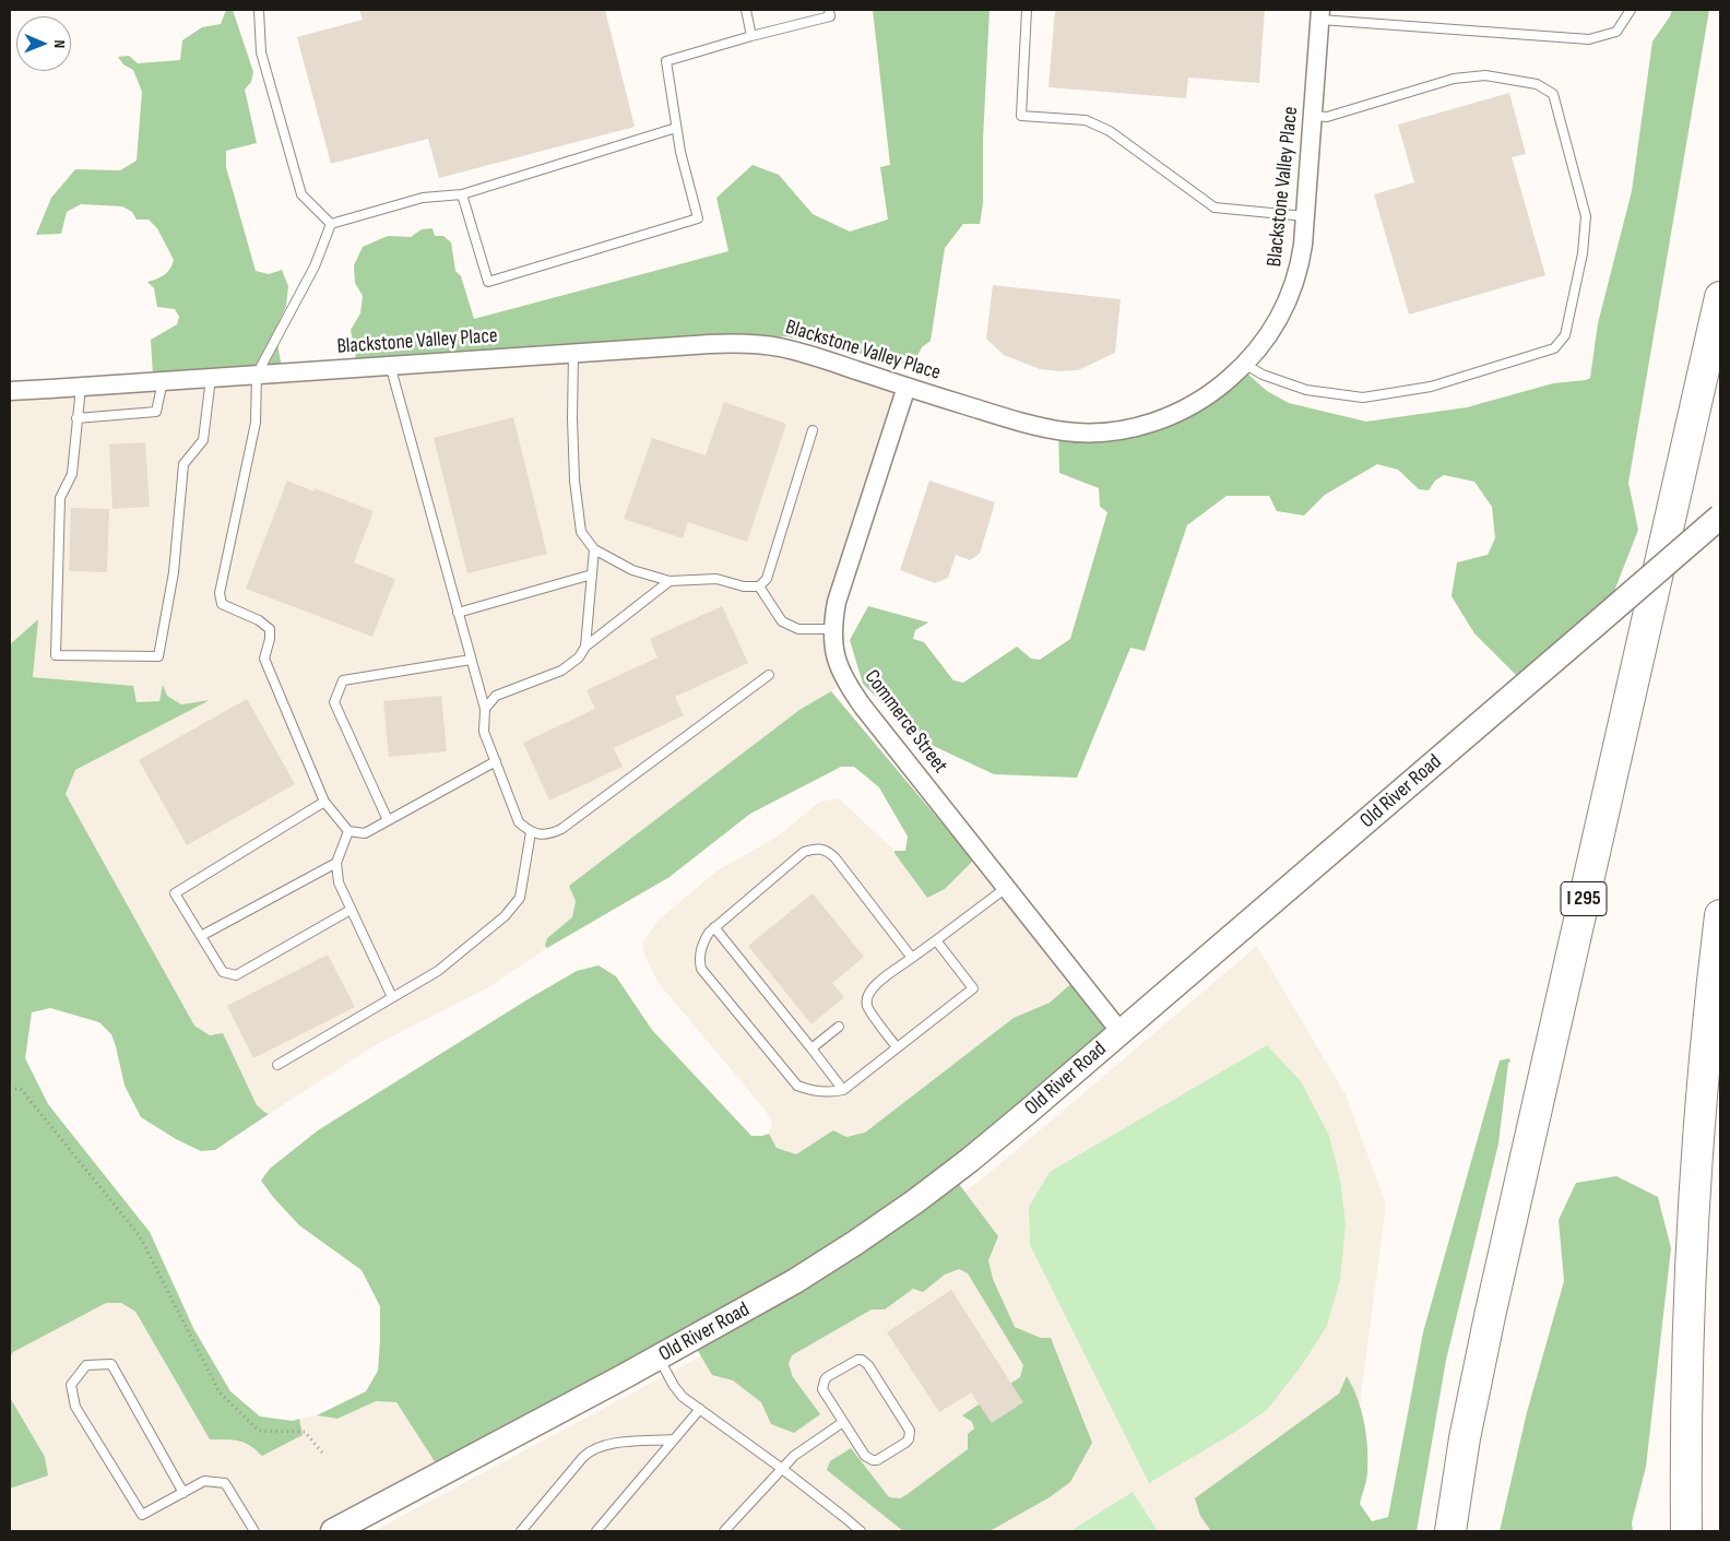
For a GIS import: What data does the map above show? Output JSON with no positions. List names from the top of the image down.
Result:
{
  "streets": {
    "highway": ["I 295"],
    "main road": ["Old River Road"],
    "street": ["Blackstone Valley Place", "Commerce Street"]
  },
  "crossings": [
    ["Blackstone Valley Place", "Commerce Street"],
    ["Commerce Street", "Old River Road"]
  ],
  "north": "right"
}
